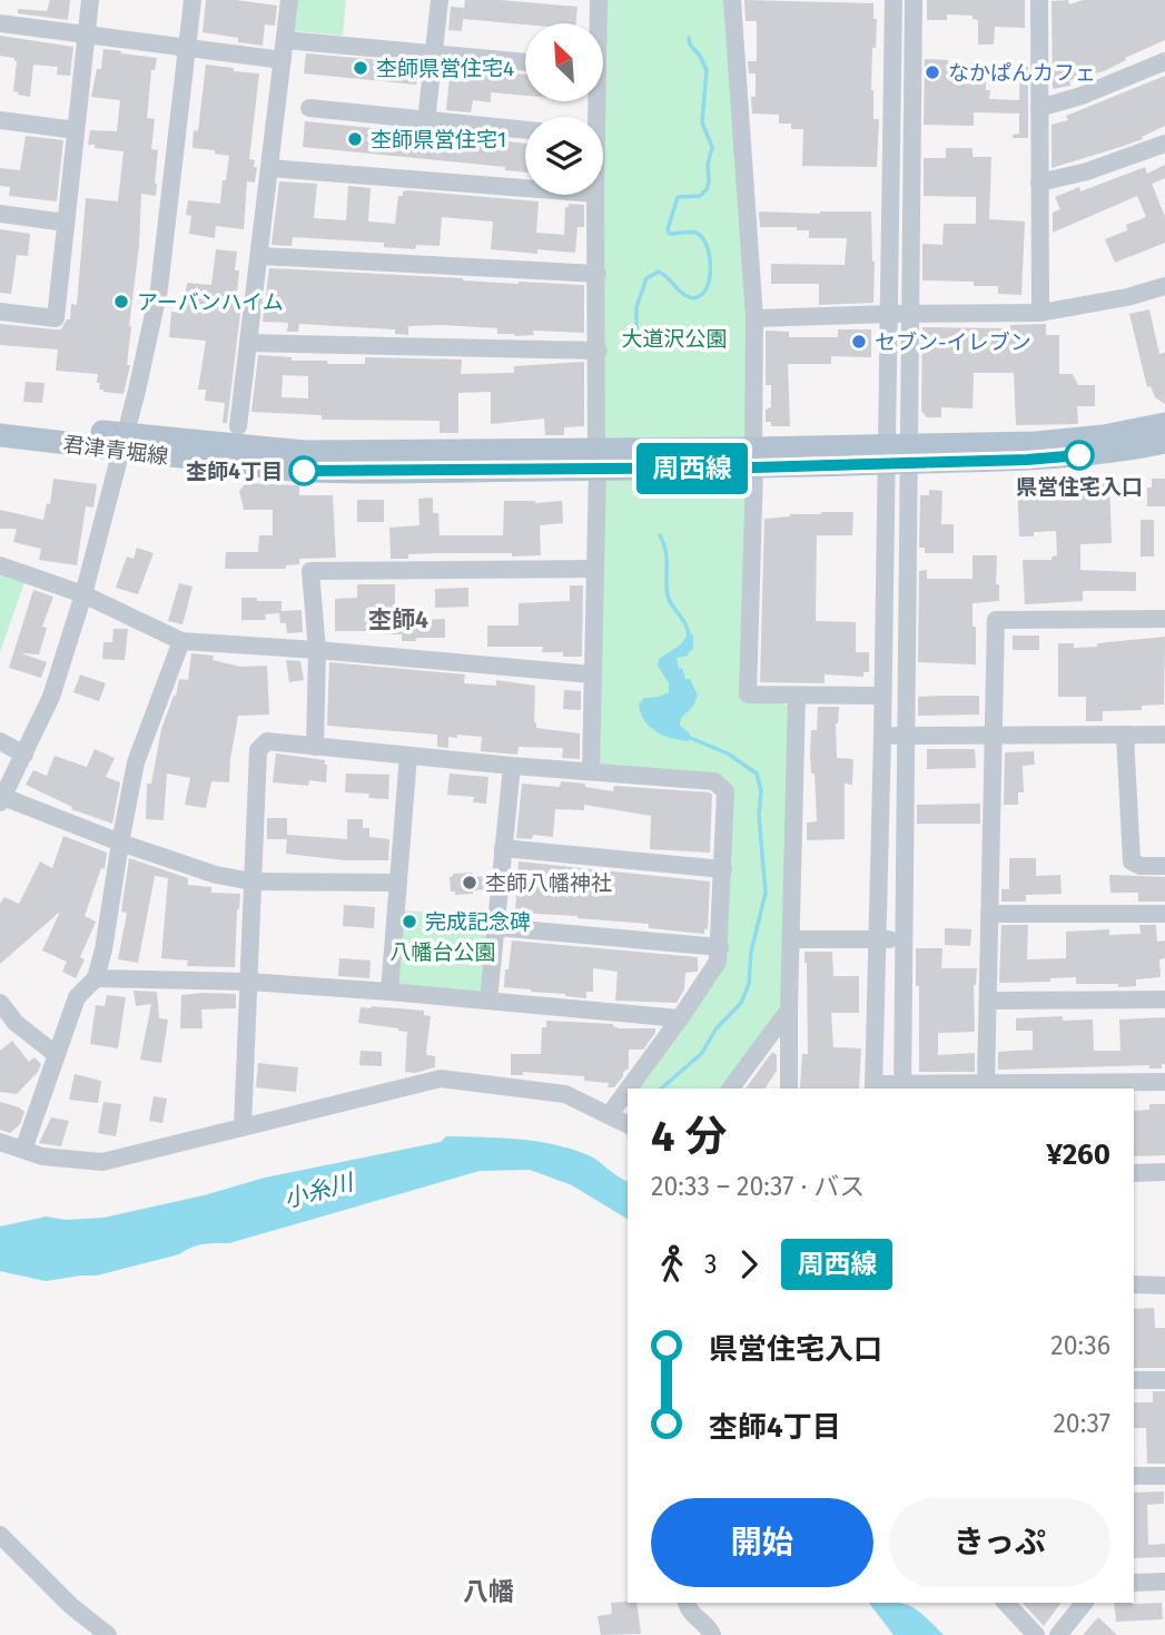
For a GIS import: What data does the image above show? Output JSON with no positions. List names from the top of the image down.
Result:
{
  "streets": {
    "main road": ["君津青堀線"]
  },
  "districts": ["杢師4", "八幡"],
  "water": ["小糸川"],
  "parks": ["大道沢公園", "八幡台公園"],
  "places": [
    "杢師県営住宅4",
    "なかぱんカフェ",
    "杢師県営住宅1",
    "アーバンハイム",
    "セブン-イレブン",
    "県営住宅入口",
    "杢師4丁目",
    "杢師八幡神社",
    "完成記念碑"
  ],
  "lines": ["bus line 周西線"],
  "north": "top left",
  "page": {
    "on_map": "周西線",
    "heading": ["4 分", "20:33 – 20:37 · バス", "¥260"],
    "legs": ["3", "周西線"],
    "list": [
      {
        "name": "県営住宅入口",
        "value": "20:36"
      },
      {
        "name": "杢師4丁目",
        "value": "20:37"
      }
    ],
    "buttons": ["開始", "きっぷ"]
  }
}
